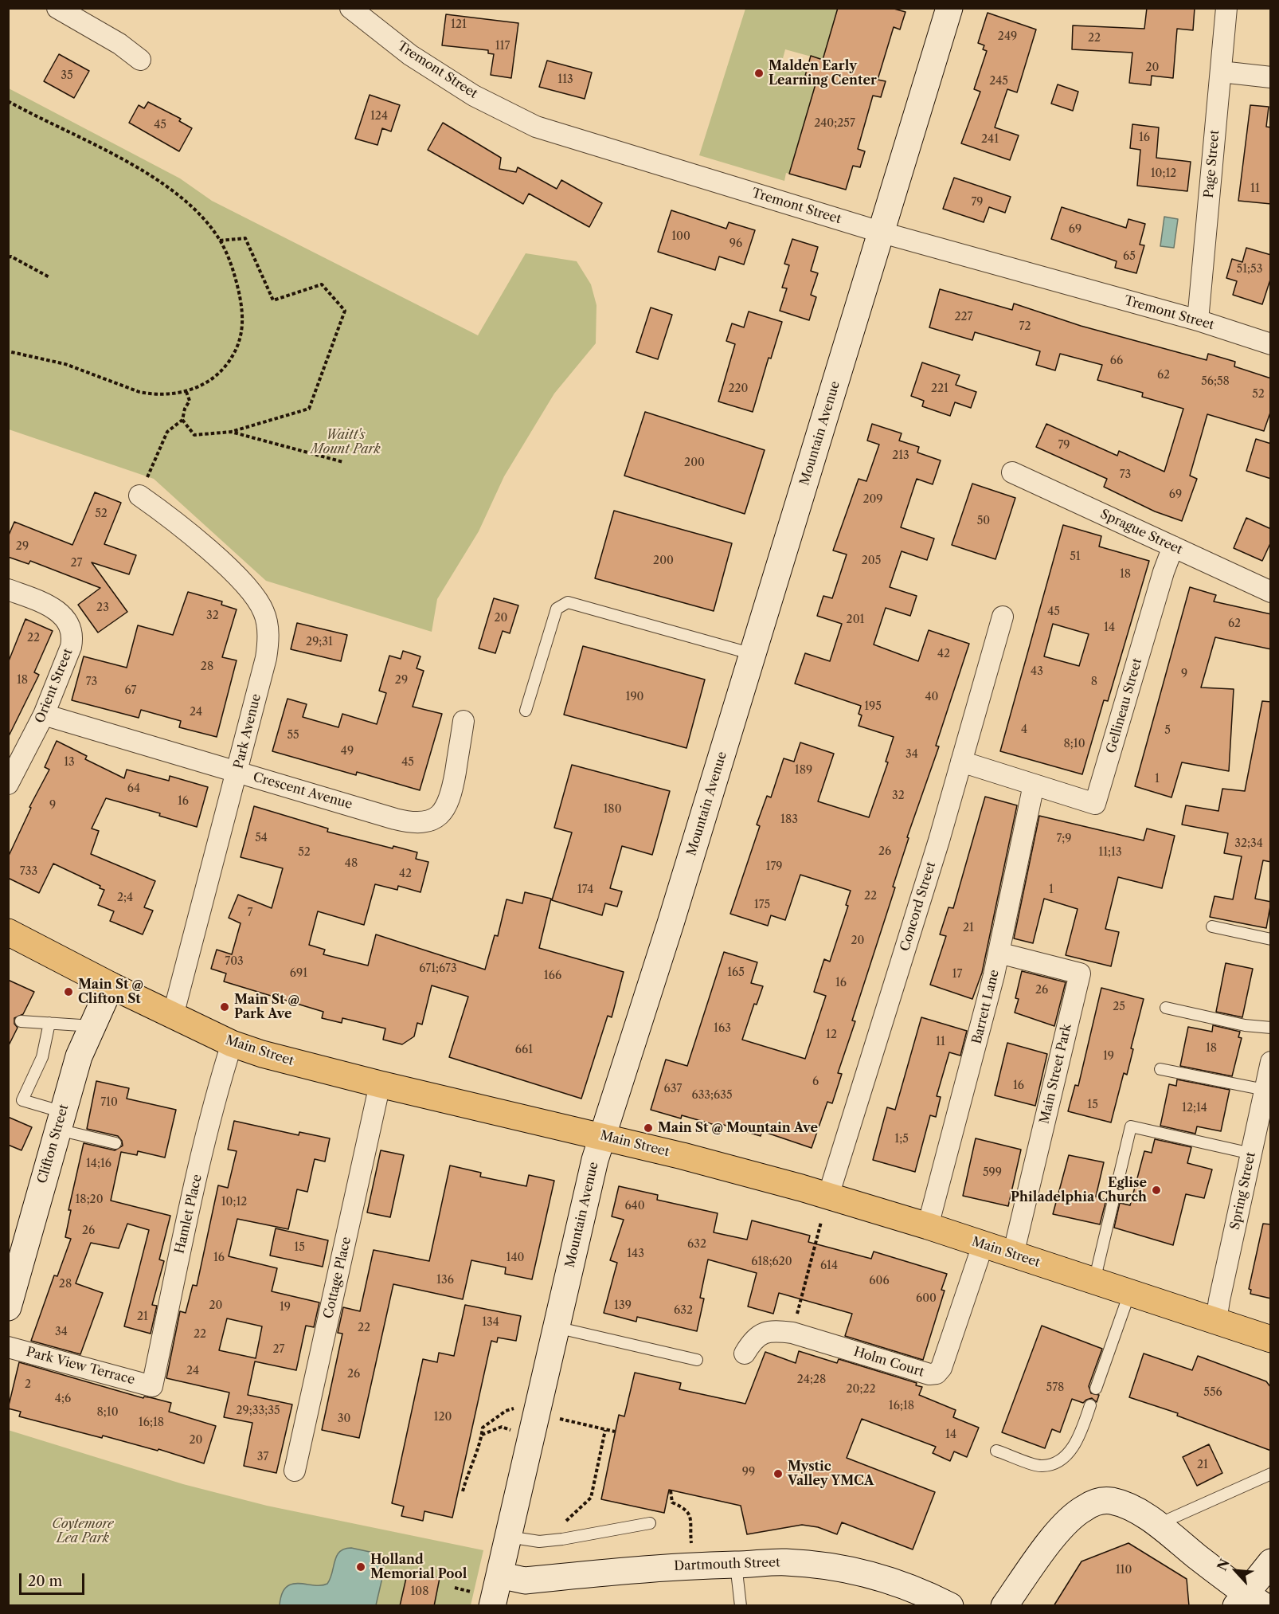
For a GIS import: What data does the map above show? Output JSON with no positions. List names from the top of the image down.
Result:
{
  "streets": {
    "main road": ["Main Street"],
    "street": [
      "Tremont Street",
      "Page Street",
      "Mountain Avenue",
      "Sprague Street",
      "Orient Street",
      "Gellineau Street",
      "Park Avenue",
      "Crescent Avenue",
      "Concord Street",
      "Barrett Lane",
      "Main Street Park",
      "Clifton Street",
      "Spring Street",
      "Hamlet Place",
      "Cottage Place",
      "Holm Court",
      "Park View Terrace",
      "Dartmouth Street"
    ]
  },
  "crossings": [
    ["Tremont Street", "Page Street"],
    ["Tremont Street", "Mountain Avenue"],
    ["Mountain Avenue", "Main Street"],
    ["Mountain Avenue", "Dartmouth Street"],
    ["Sprague Street", "Gellineau Street"],
    ["Orient Street", "Crescent Avenue"],
    ["Gellineau Street", "Barrett Lane"],
    ["Park Avenue", "Crescent Avenue"],
    ["Park Avenue", "Main Street"],
    ["Concord Street", "Main Street"],
    ["Barrett Lane", "Main Street"],
    ["Barrett Lane", "Main Street Park"],
    ["Main Street", "Main Street Park"],
    ["Main Street", "Clifton Street"],
    ["Main Street", "Spring Street"],
    ["Main Street", "Hamlet Place"],
    ["Main Street", "Cottage Place"],
    ["Main Street", "Holm Court"],
    ["Hamlet Place", "Park View Terrace"]
  ],
  "parks": ["Waitt's Mount Park", "Coytemore Lea Park"],
  "places": [
    "Malden Early Learning Center",
    "Main St @ Clifton St",
    "Main St @ Park Ave",
    "Main St @ Mountain Ave",
    "Eglise Philadelphia Church",
    "Mystic Valley YMCA",
    "Holland Memorial Pool"
  ],
  "house_numbers": [
    "121",
    "249",
    "22",
    "117",
    "20",
    "35",
    "113",
    "245",
    "124",
    "240;257",
    "45",
    "16",
    "241",
    "10;12",
    "11",
    "79",
    "69",
    "100",
    "96",
    "65",
    "51;53",
    "227",
    "72",
    "66",
    "62",
    "56;58",
    "220",
    "221",
    "52",
    "79",
    "213",
    "200",
    "73",
    "69",
    "209",
    "52",
    "50",
    "29",
    "51",
    "200",
    "205",
    "27",
    "18",
    "23",
    "45",
    "32",
    "20",
    "201",
    "62",
    "14",
    "22",
    "29;31",
    "42",
    "28",
    "43",
    "9",
    "18",
    "29",
    "73",
    "8",
    "67",
    "190",
    "40",
    "195",
    "24",
    "4",
    "5",
    "55",
    "8;10",
    "49",
    "34",
    "13",
    "45",
    "189",
    "1",
    "64",
    "32",
    "16",
    "9",
    "180",
    "183",
    "54",
    "7;9",
    "32;34",
    "26",
    "52",
    "11;13",
    "48",
    "179",
    "733",
    "42",
    "174",
    "1",
    "22",
    "2;4",
    "175",
    "7",
    "21",
    "20",
    "703",
    "671;673",
    "165",
    "691",
    "17",
    "166",
    "16",
    "26",
    "25",
    "163",
    "12",
    "11",
    "18",
    "661",
    "19",
    "6",
    "16",
    "637",
    "633;635",
    "710",
    "15",
    "12;14",
    "1;5",
    "14;16",
    "599",
    "18;20",
    "10;12",
    "640",
    "26",
    "632",
    "15",
    "143",
    "16",
    "140",
    "618;620",
    "614",
    "136",
    "606",
    "28",
    "600",
    "20",
    "139",
    "19",
    "632",
    "21",
    "134",
    "22",
    "34",
    "22",
    "27",
    "24",
    "26",
    "24;28",
    "2",
    "578",
    "20;22",
    "556",
    "4;6",
    "16;18",
    "29;33;35",
    "8;10",
    "120",
    "30",
    "16;18",
    "14",
    "20",
    "37",
    "21",
    "99",
    "110",
    "108"
  ],
  "scale_bar": "20 m",
  "north": "top left"
}
